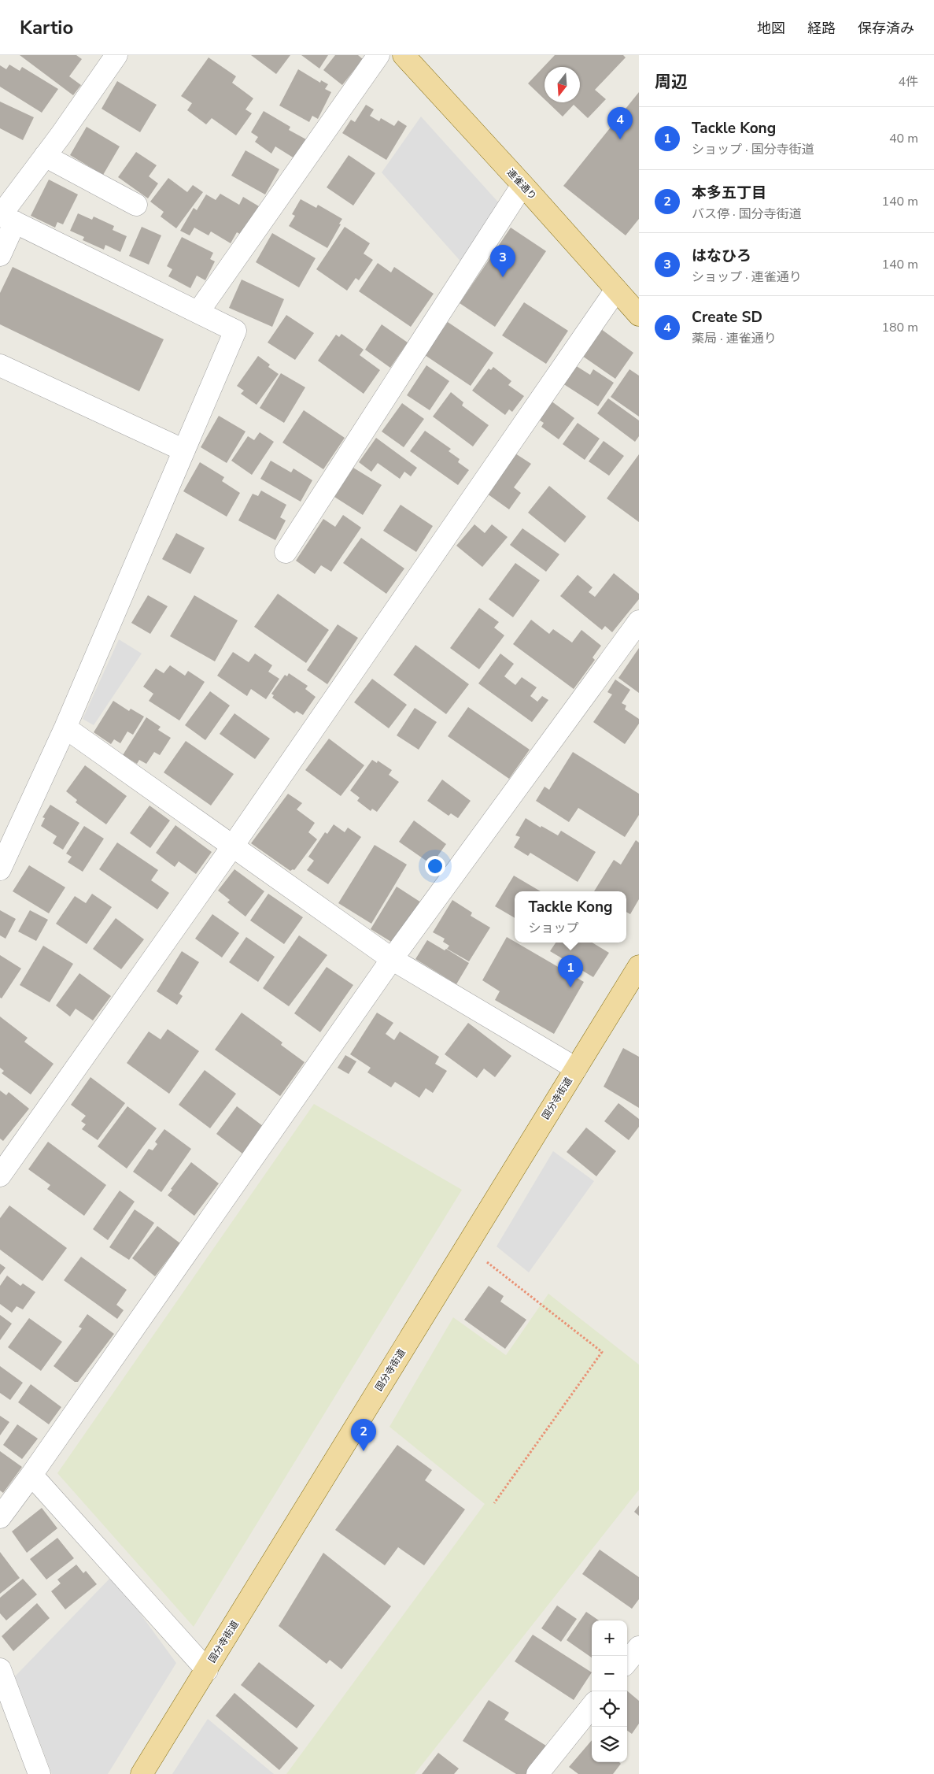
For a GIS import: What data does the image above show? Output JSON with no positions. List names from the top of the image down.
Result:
{
  "streets": {
    "main road": ["連雀通り", "国分寺街道"]
  },
  "north": "bottom",
  "page": {
    "header": "Kartio",
    "nav": ["地図", "経路", "保存済み"],
    "heading": ["周辺", "4件"],
    "list": [
      {
        "mark": "1",
        "name": "Tackle Kong",
        "note": "ショップ · 国分寺街道",
        "value": "40 m"
      },
      {
        "mark": "2",
        "name": "本多五丁目",
        "note": "バス停 · 国分寺街道",
        "value": "140 m"
      },
      {
        "mark": "3",
        "name": "はなひろ",
        "note": "ショップ · 連雀通り",
        "value": "140 m"
      },
      {
        "mark": "4",
        "name": "Create SD",
        "note": "薬局 · 連雀通り",
        "value": "180 m"
      }
    ],
    "pins": [
      "4",
      "3",
      "1",
      "2"
    ],
    "popup": ["Tackle Kong", "ショップ"],
    "map_buttons": ["+", "−"]
  }
}
